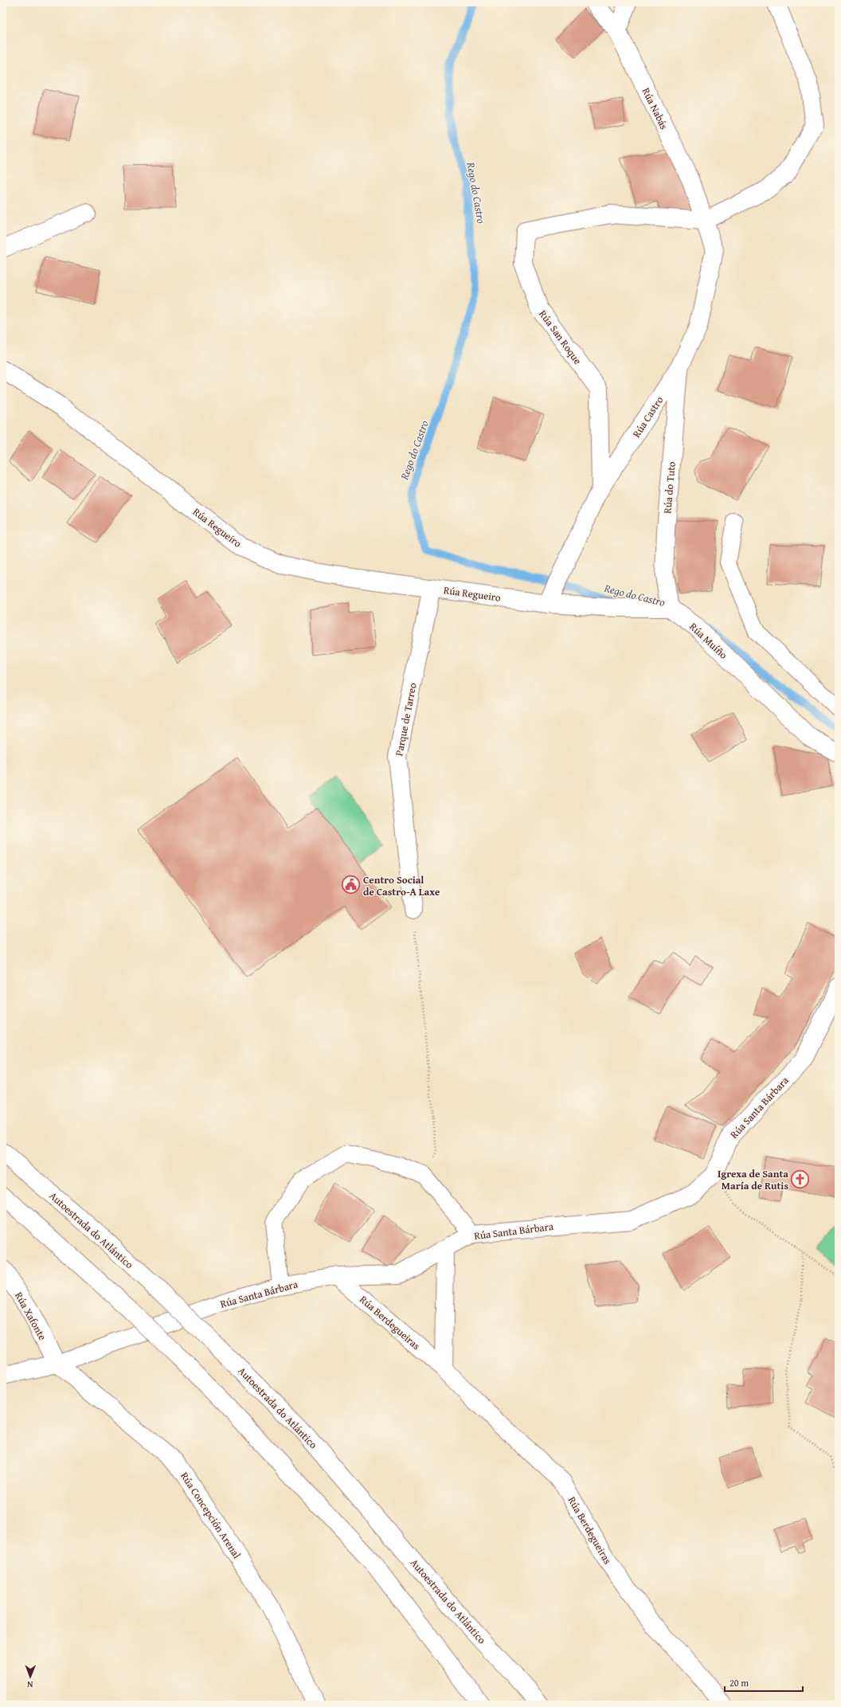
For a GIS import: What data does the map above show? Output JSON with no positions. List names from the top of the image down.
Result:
{
  "streets": {
    "main road": [
      "Rúa Nabás",
      "Rúa San Roque",
      "Rúa Castro",
      "Rúa do Tuto",
      "Rúa Regueiro",
      "Rúa Muíño",
      "Parque de Tarreo",
      "Rúa Santa Bárbara",
      "Autoestrada do Atlántico",
      "Rúa Xafonte",
      "Rúa Berdegueiras",
      "Rúa Concepción Arenal"
    ]
  },
  "crossings": [
    ["Rúa Nabás", "Rúa San Roque"],
    ["Rúa Nabás", "Rúa Castro"],
    ["Rúa San Roque", "Rúa Castro"],
    ["Rúa Castro", "Rúa do Tuto"],
    ["Rúa Castro", "Rúa Regueiro"],
    ["Rúa do Tuto", "Rúa Muíño"],
    ["Rúa Regueiro", "Parque de Tarreo"],
    ["Rúa Santa Bárbara", "Rúa Xafonte"],
    ["Rúa Santa Bárbara", "Rúa Berdegueiras"],
    ["Rúa Santa Bárbara", "Rúa Concepción Arenal"],
    ["Rúa Xafonte", "Rúa Concepción Arenal"]
  ],
  "water": ["Rego do Castro"],
  "places": {
    "public building": ["Centro Social de Castro-A Laxe"],
    "church": ["Igrexa de Santa María de Rutis"]
  },
  "scale_bar": "20 m",
  "north": "bottom"
}
